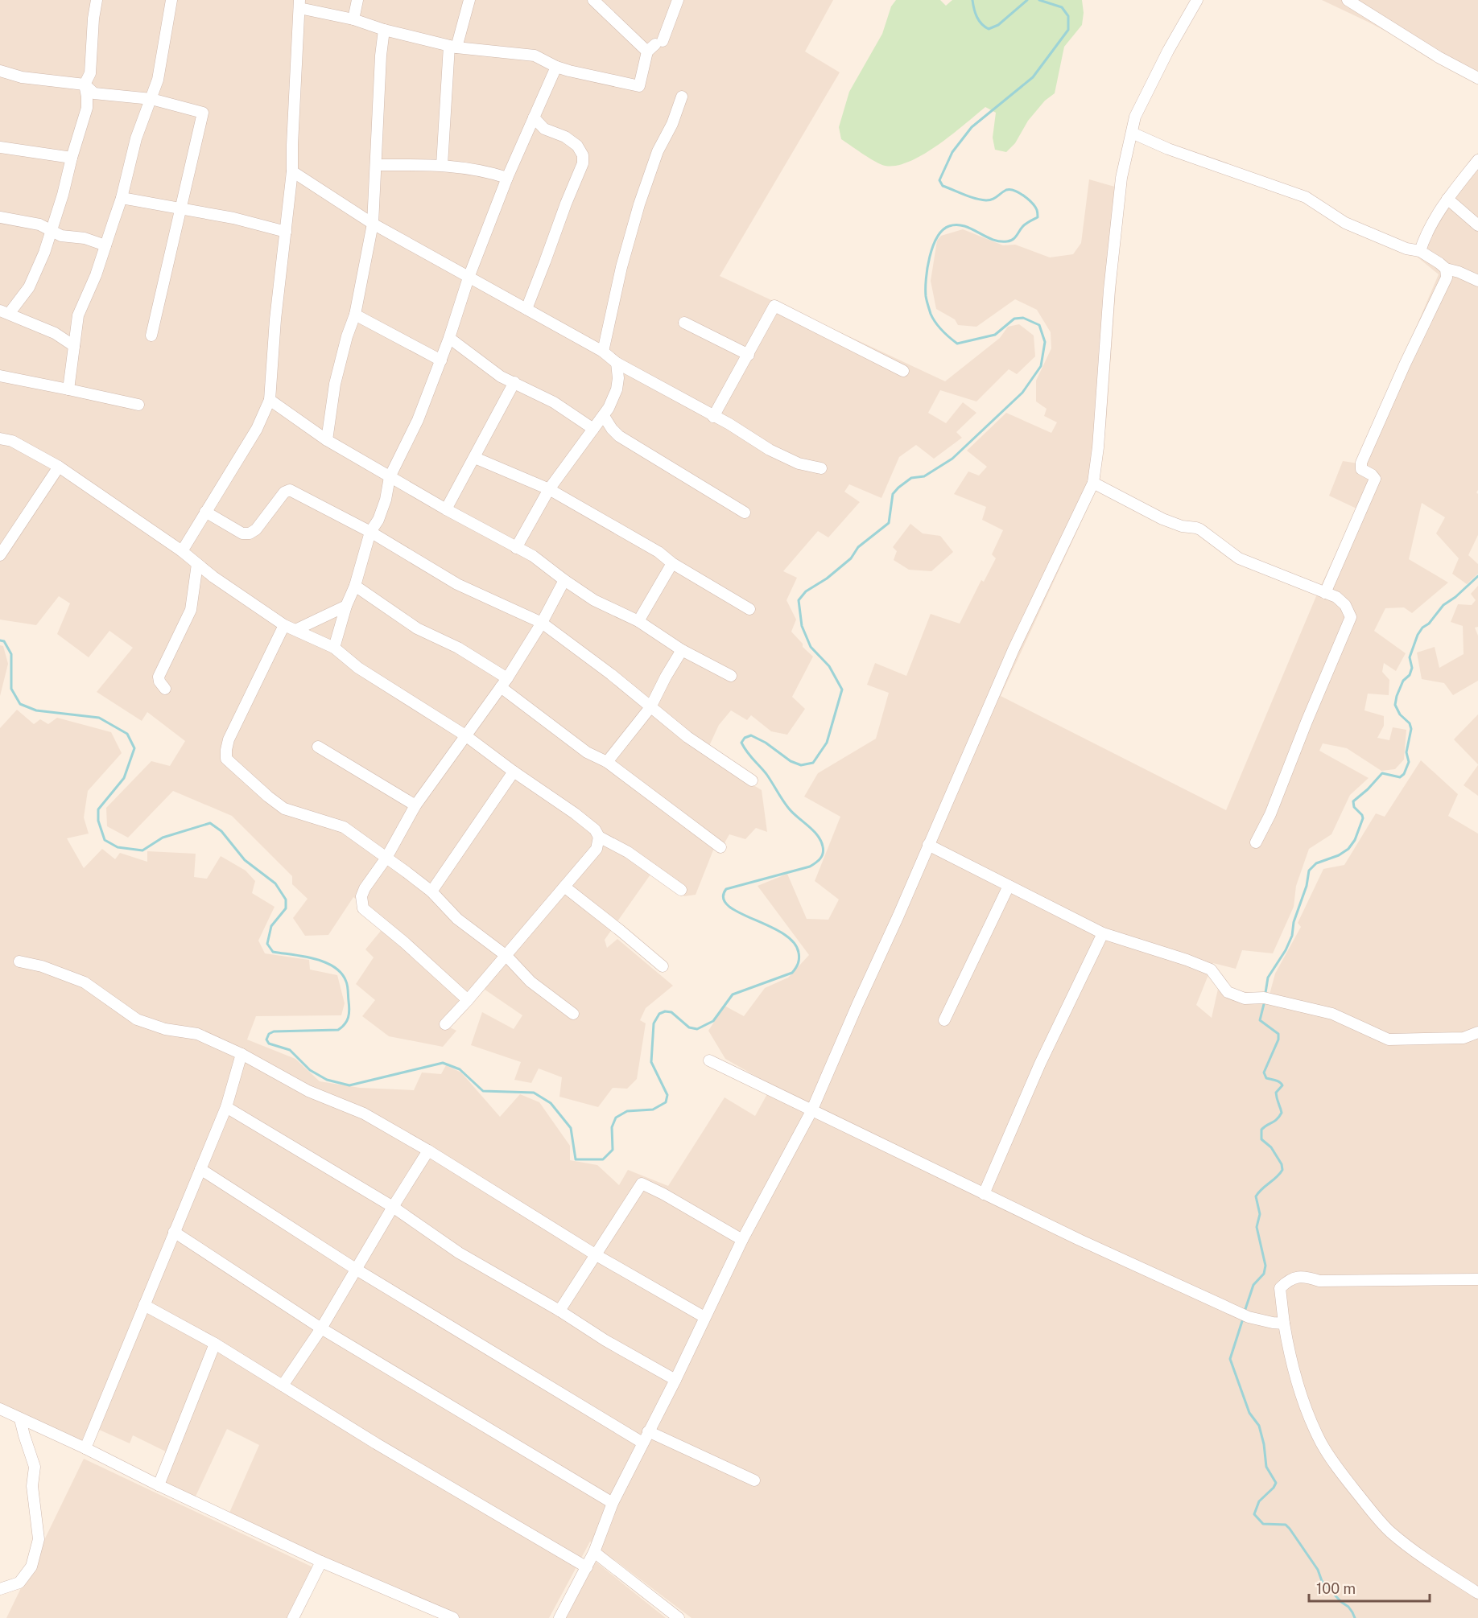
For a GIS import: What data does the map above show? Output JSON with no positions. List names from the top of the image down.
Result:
{
  "scale_bar": "100 m"
}
